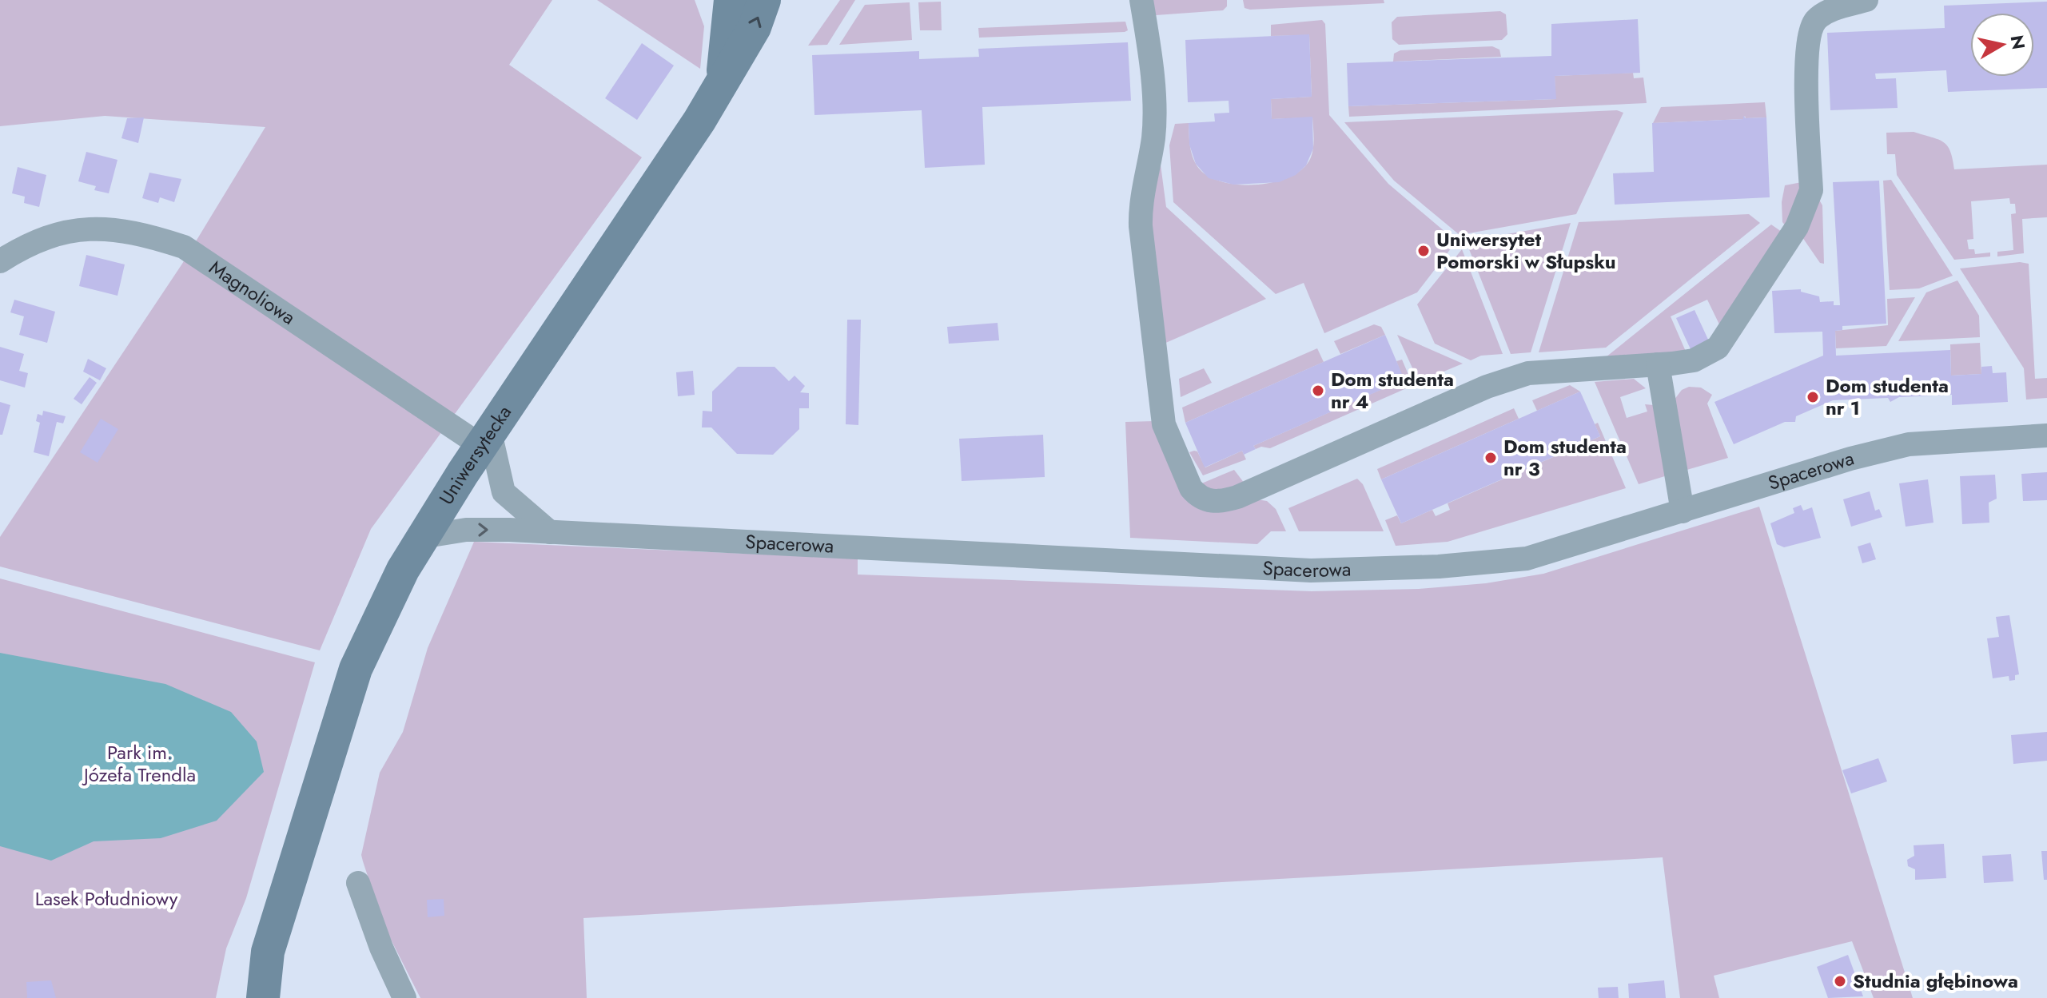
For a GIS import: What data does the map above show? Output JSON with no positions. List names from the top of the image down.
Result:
{
  "streets": {
    "main road": ["Uniwersytecka"],
    "street": ["Magnoliowa", "Spacerowa"]
  },
  "crossings": [
    ["Magnoliowa", "Uniwersytecka"],
    ["Uniwersytecka", "Spacerowa"]
  ],
  "parks": ["Park im. Józefa Trendla", "Lasek Południowy"],
  "places": [
    "Uniwersytet Pomorski w Słupsku",
    "Dom studenta nr 4",
    "Dom studenta nr 1",
    "Dom studenta nr 3",
    "Studnia głębinowa"
  ],
  "north": "right"
}
